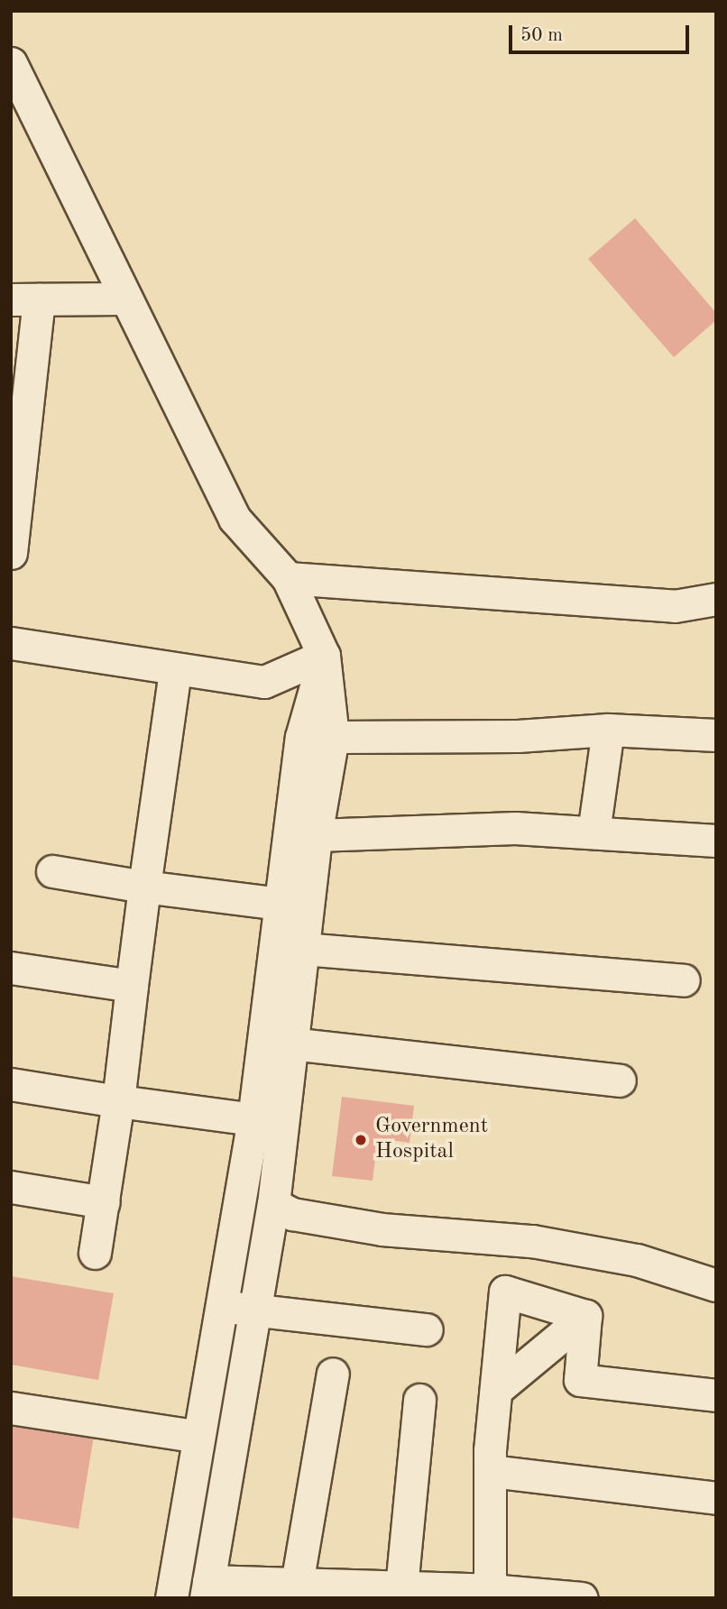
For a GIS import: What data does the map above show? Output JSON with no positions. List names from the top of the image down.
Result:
{
  "places": ["Government Hospital"],
  "scale_bar": "50 m"
}
